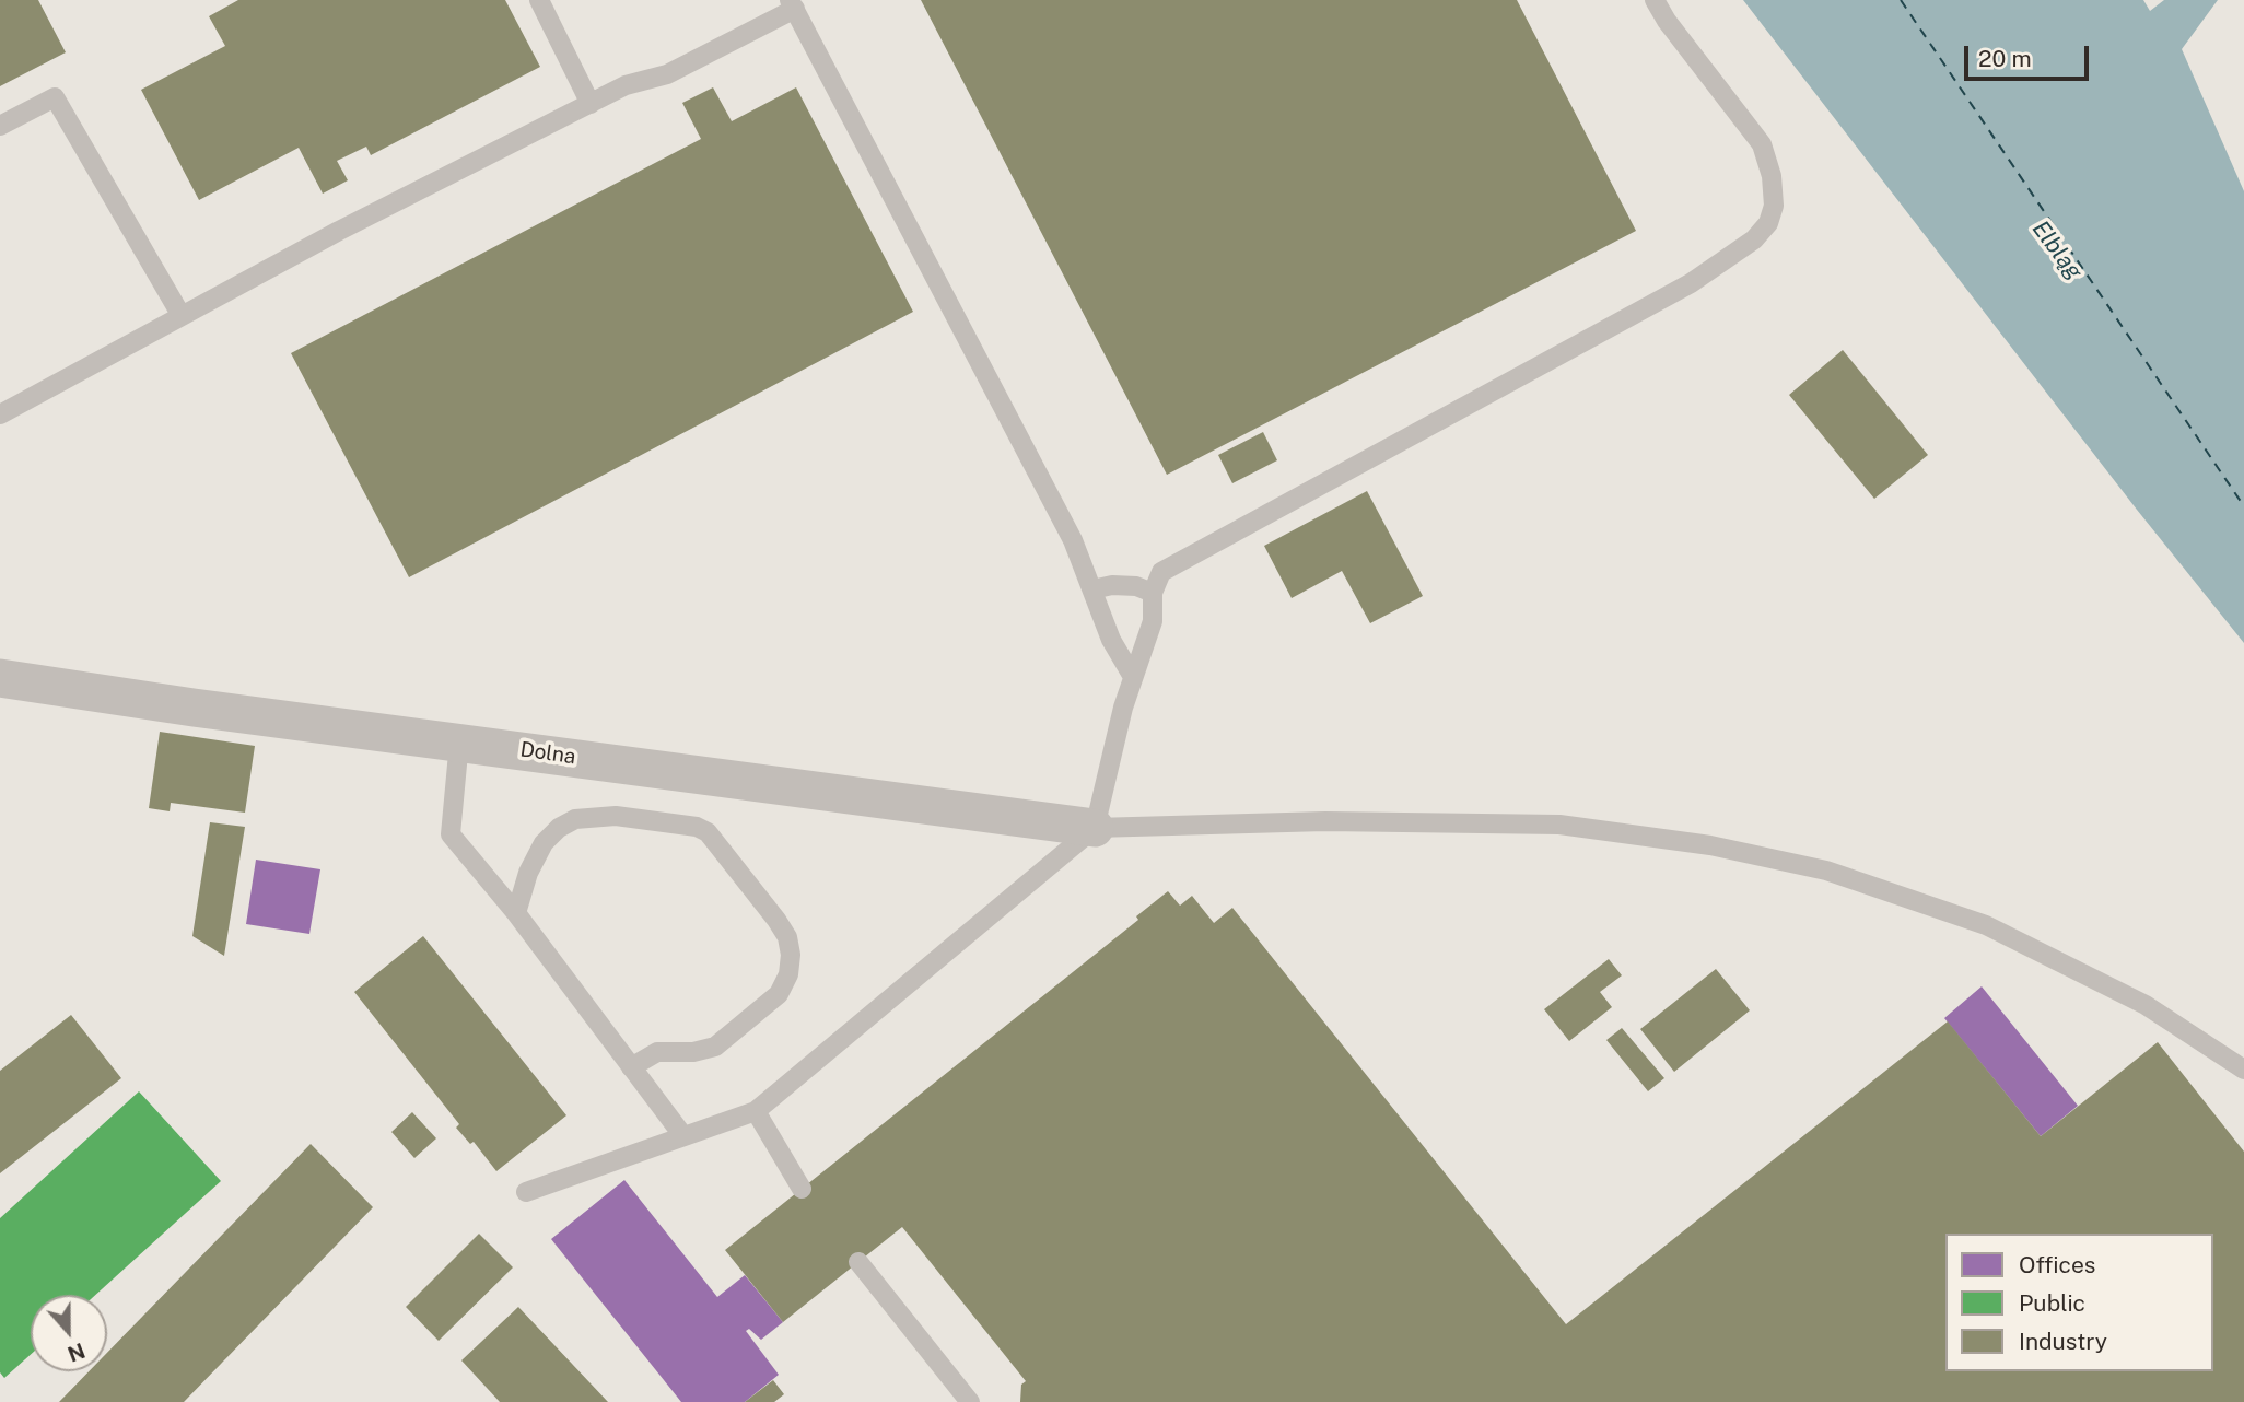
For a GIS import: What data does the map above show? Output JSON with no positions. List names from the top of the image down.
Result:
{
  "streets": {
    "street": ["Dolna"]
  },
  "water": ["Elbląg"],
  "legend": ["Offices", "Public", "Industry"],
  "scale_bar": "20 m",
  "north": "bottom"
}
